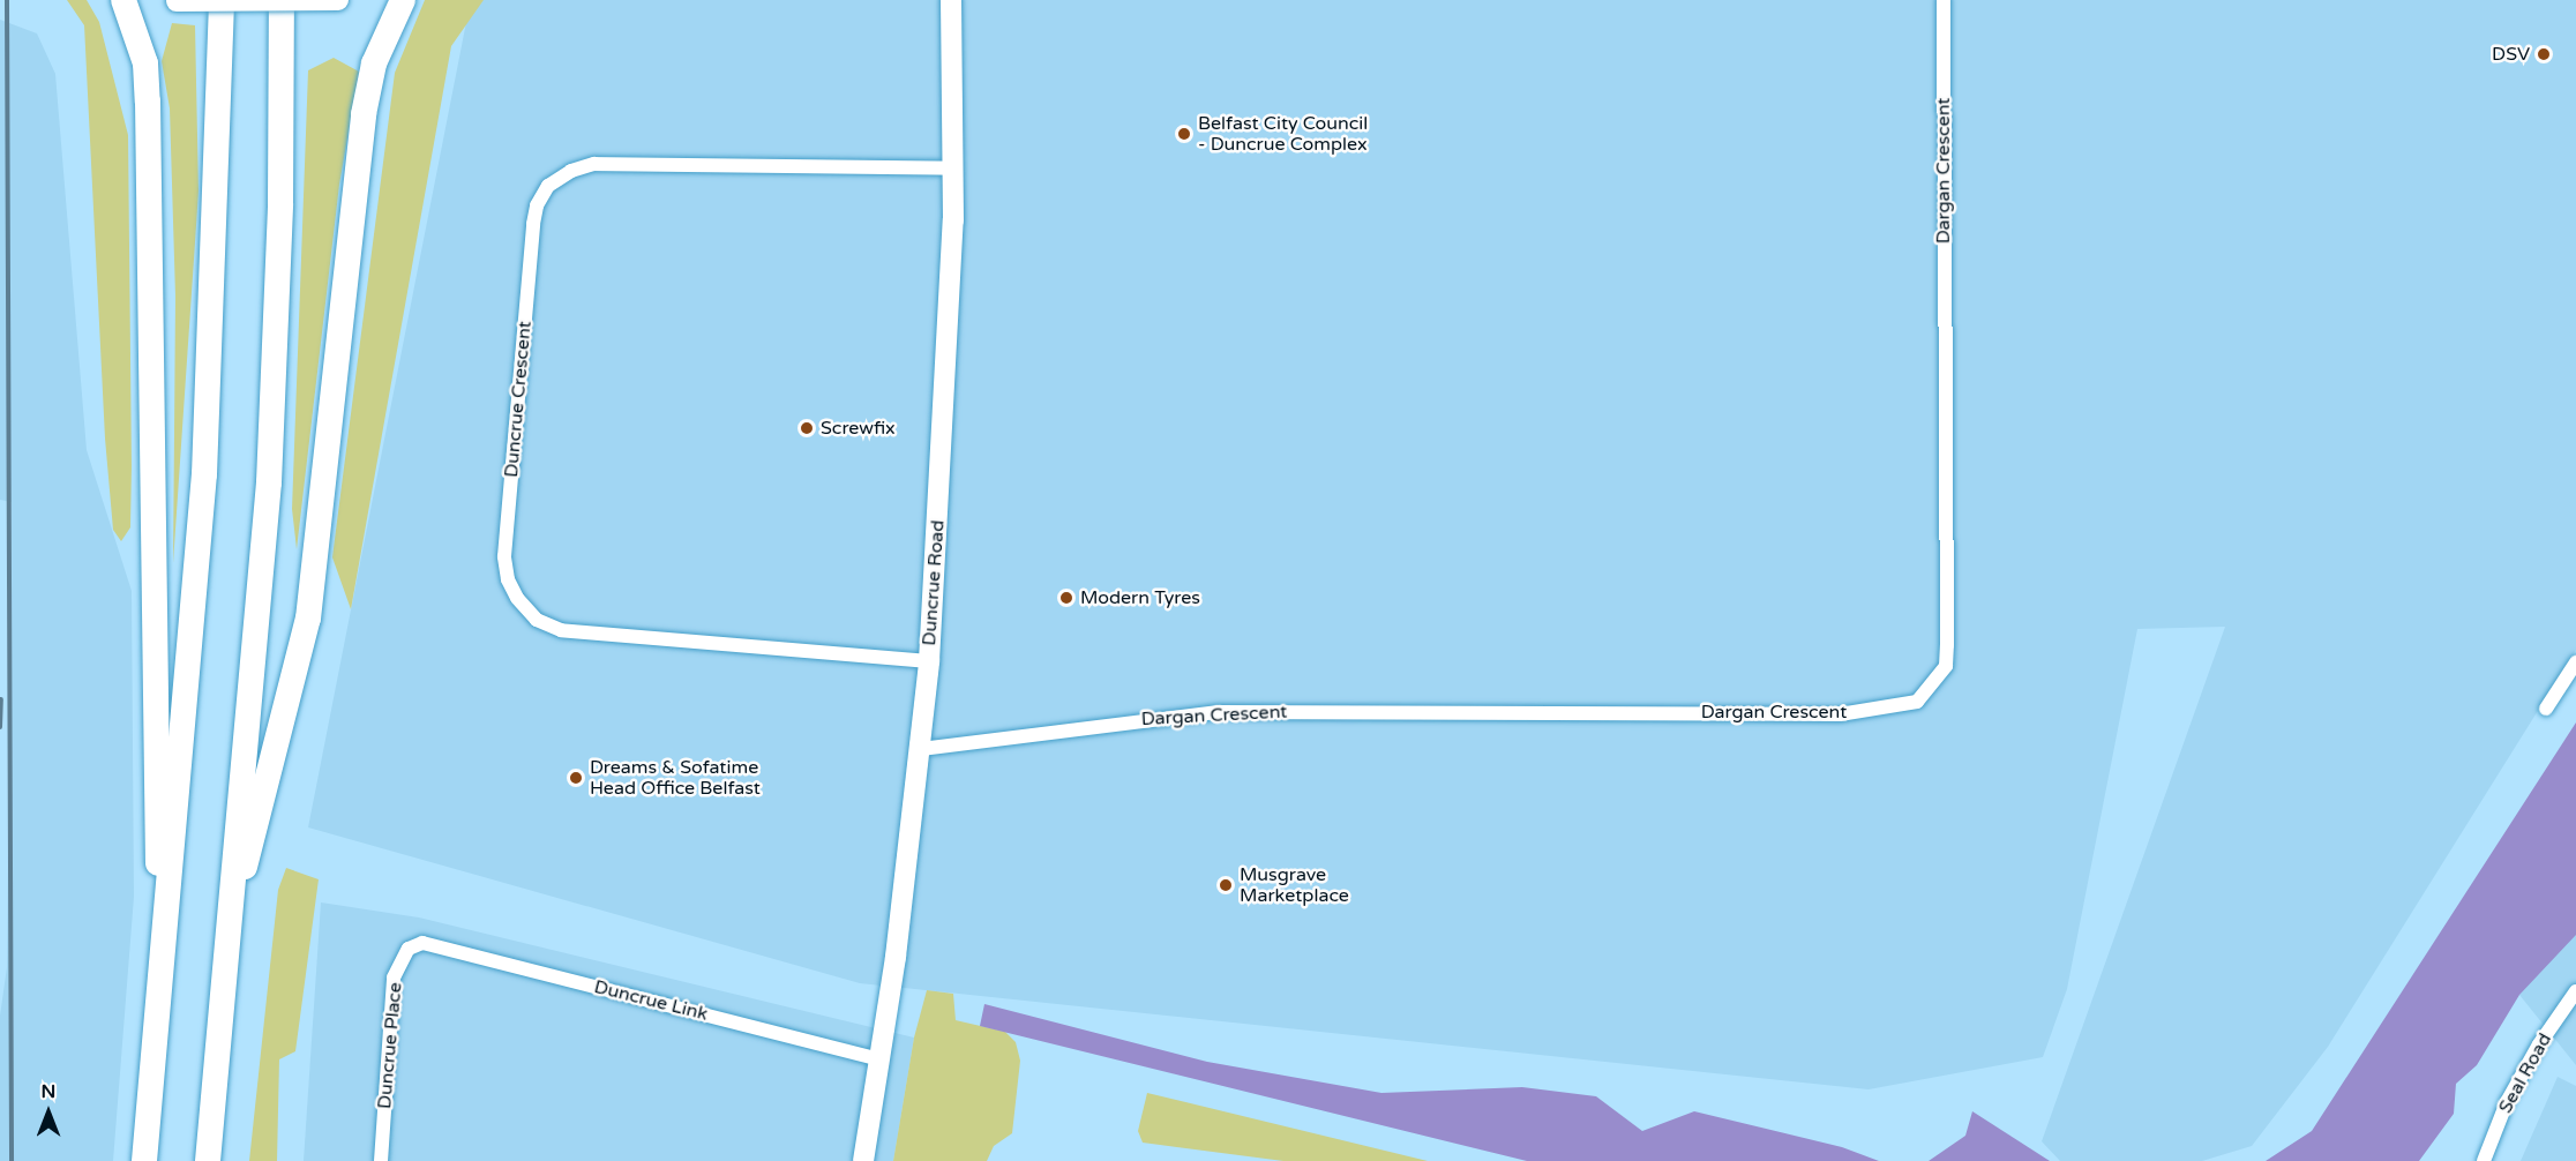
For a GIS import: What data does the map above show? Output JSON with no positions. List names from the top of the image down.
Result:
{
  "streets": {
    "street": [
      "Dargan Crescent",
      "Duncrue Crescent",
      "Duncrue Road",
      "Duncrue Link",
      "Duncrue Place",
      "Seal Road"
    ]
  },
  "crossings": [
    ["Dargan Crescent", "Duncrue Road"],
    ["Duncrue Crescent", "Duncrue Road"],
    ["Duncrue Road", "Duncrue Link"],
    ["Duncrue Link", "Duncrue Place"]
  ],
  "places": [
    "DSV",
    "Belfast City Council - Duncrue Complex",
    "Screwfix",
    "Modern Tyres",
    "Dreams & Sofatime Head Office Belfast",
    "Musgrave Marketplace"
  ],
  "north": "top"
}
